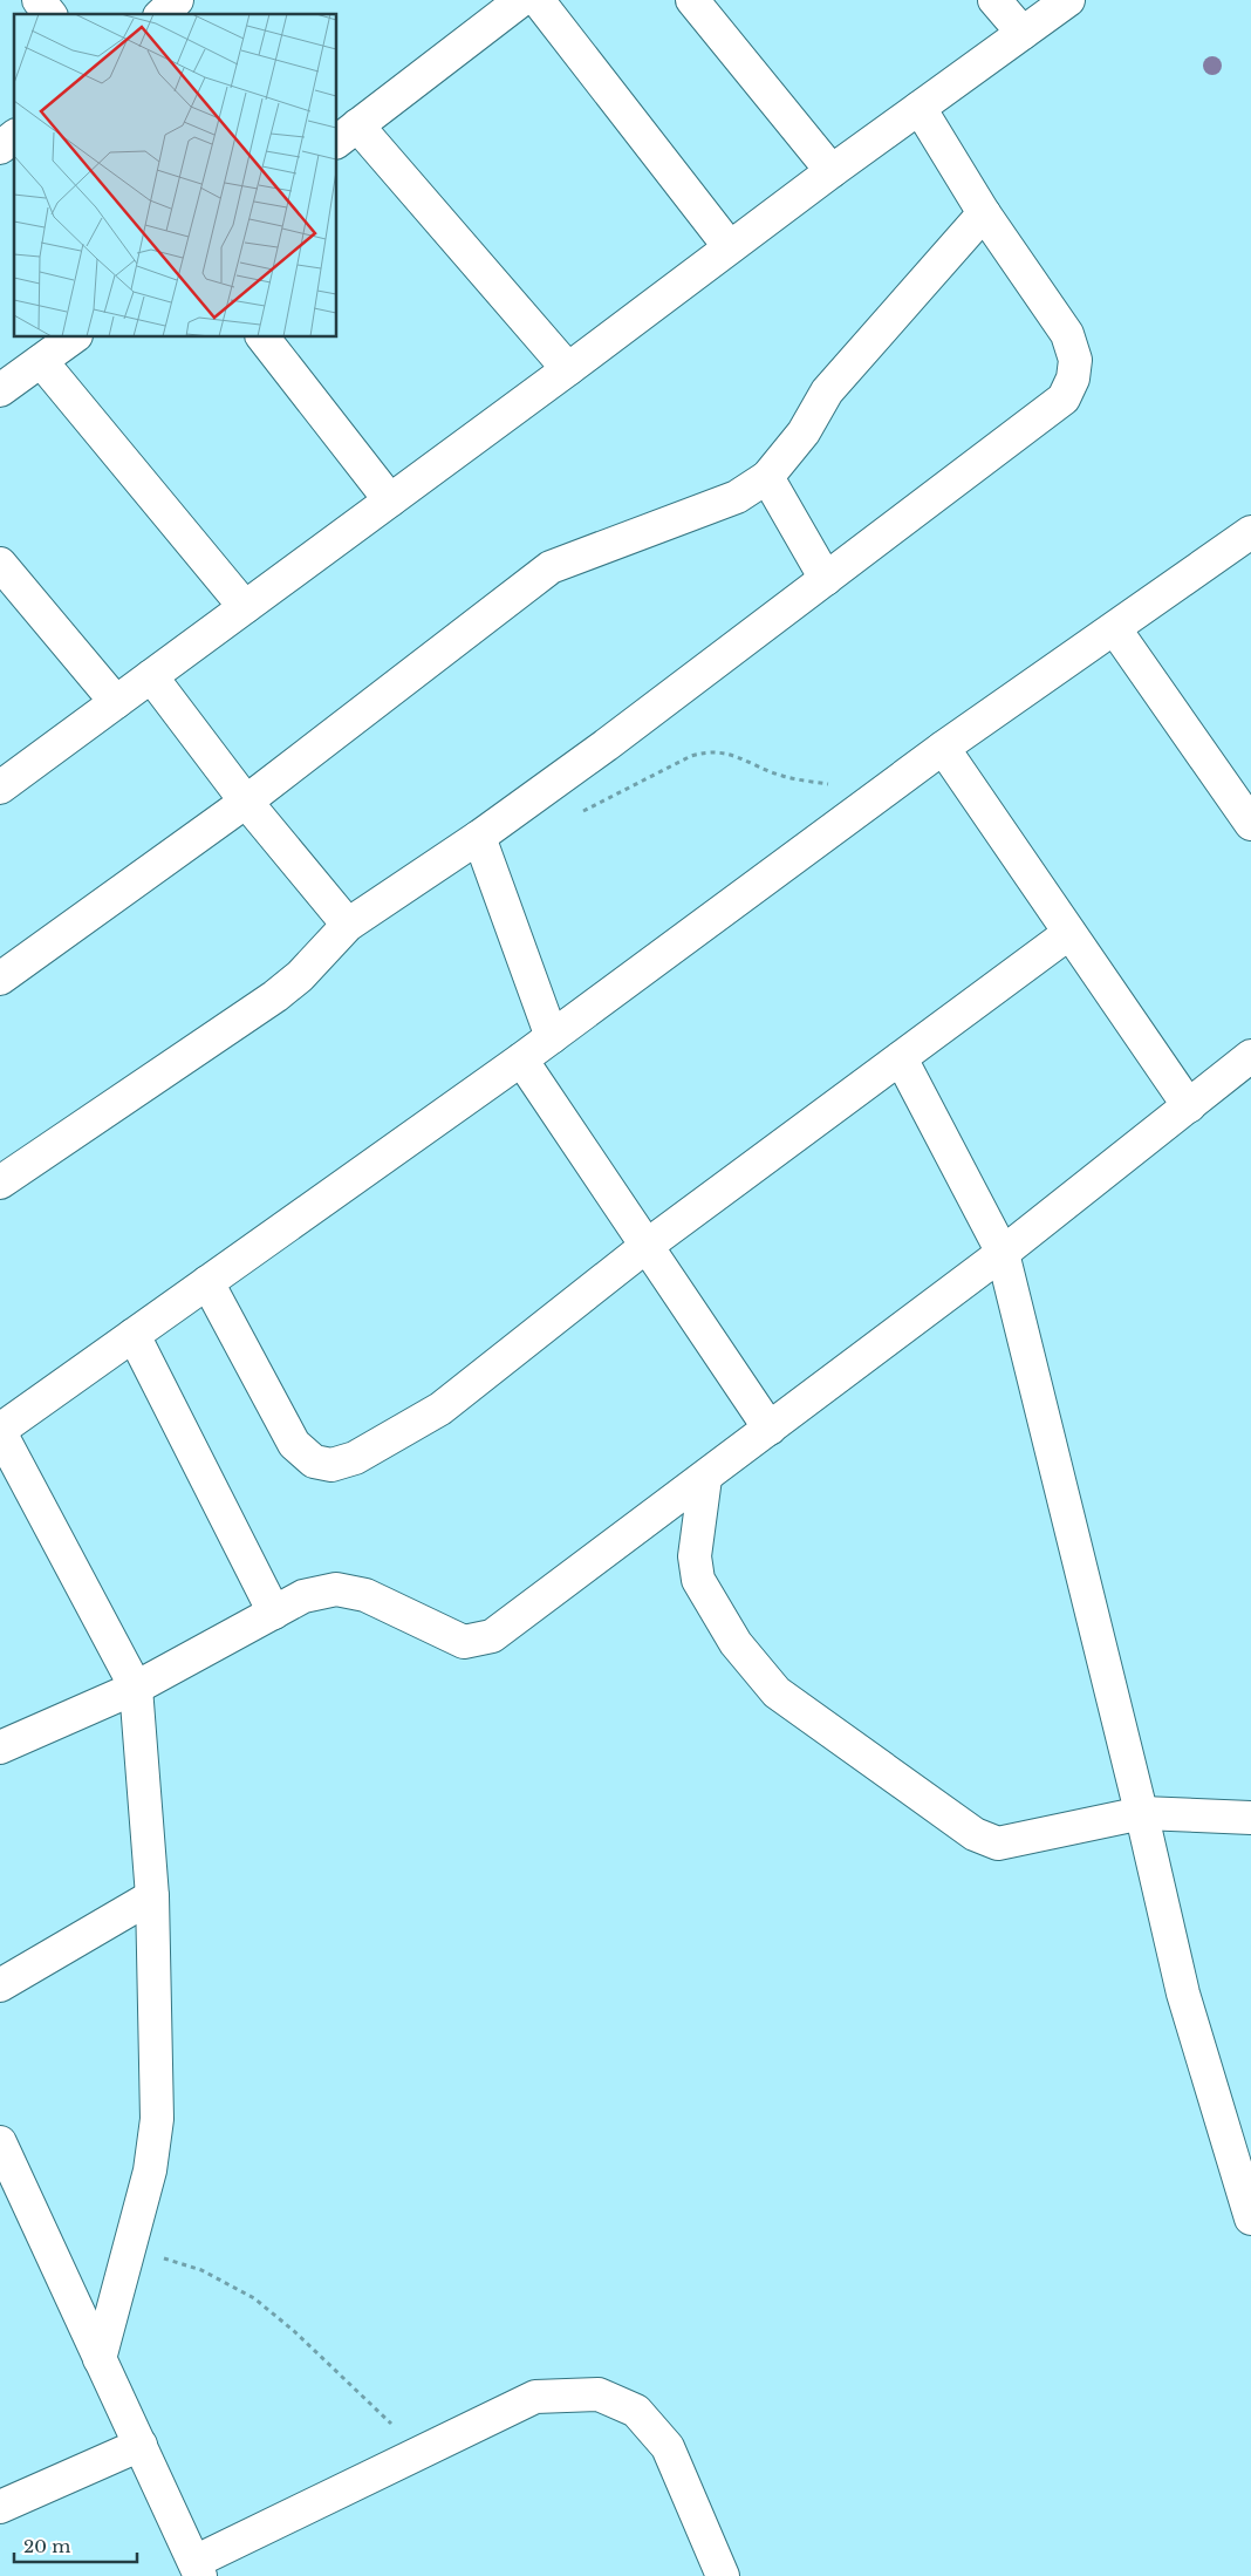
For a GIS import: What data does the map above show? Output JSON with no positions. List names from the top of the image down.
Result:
{
  "scale_bar": "20 m"
}
